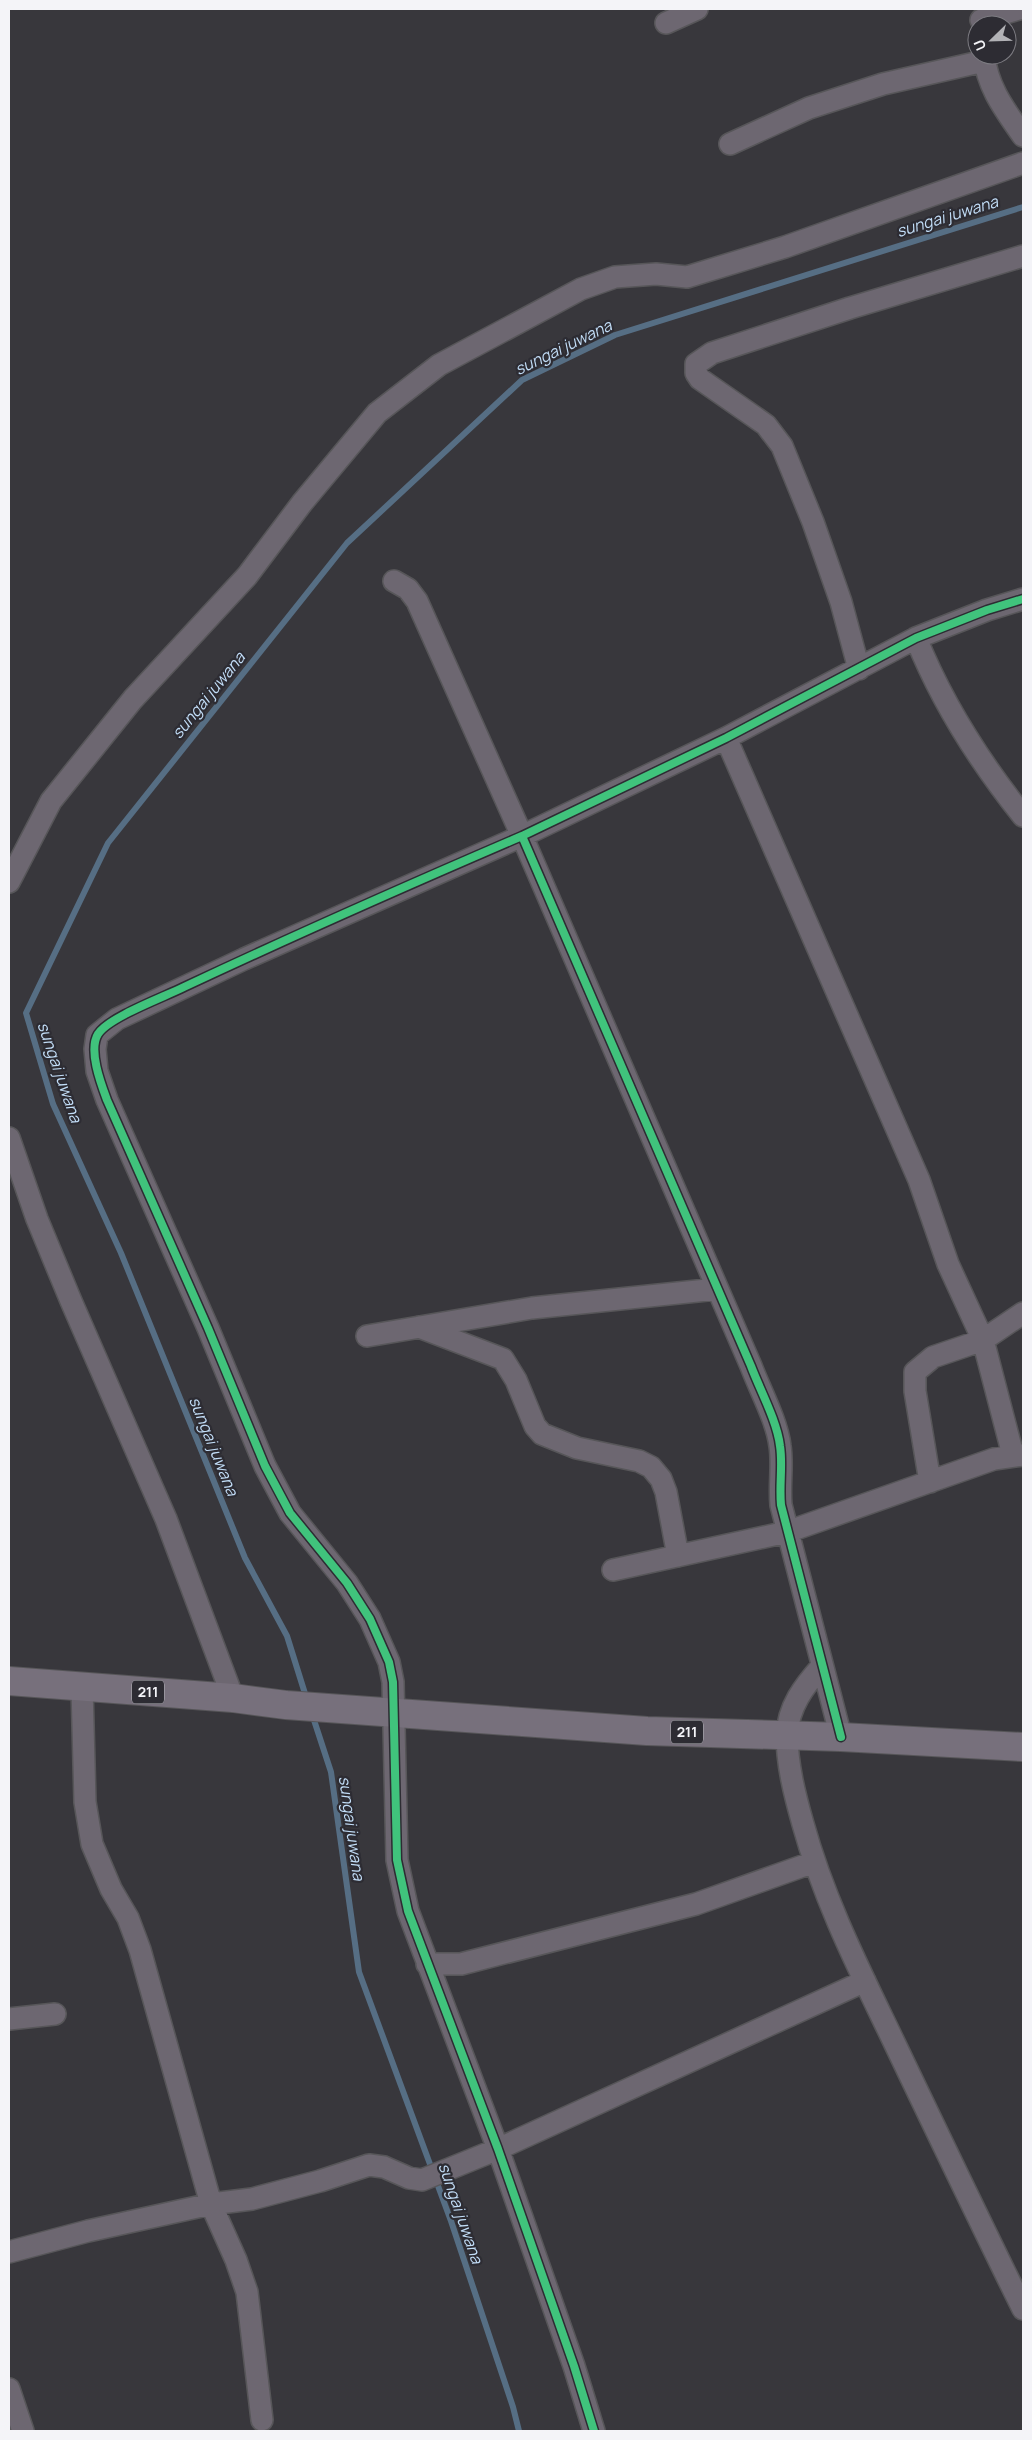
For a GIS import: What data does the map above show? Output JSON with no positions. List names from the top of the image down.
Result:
{
  "streets": {
    "main road": ["211"]
  },
  "water": ["sungai juwana"],
  "north": "bottom left"
}
